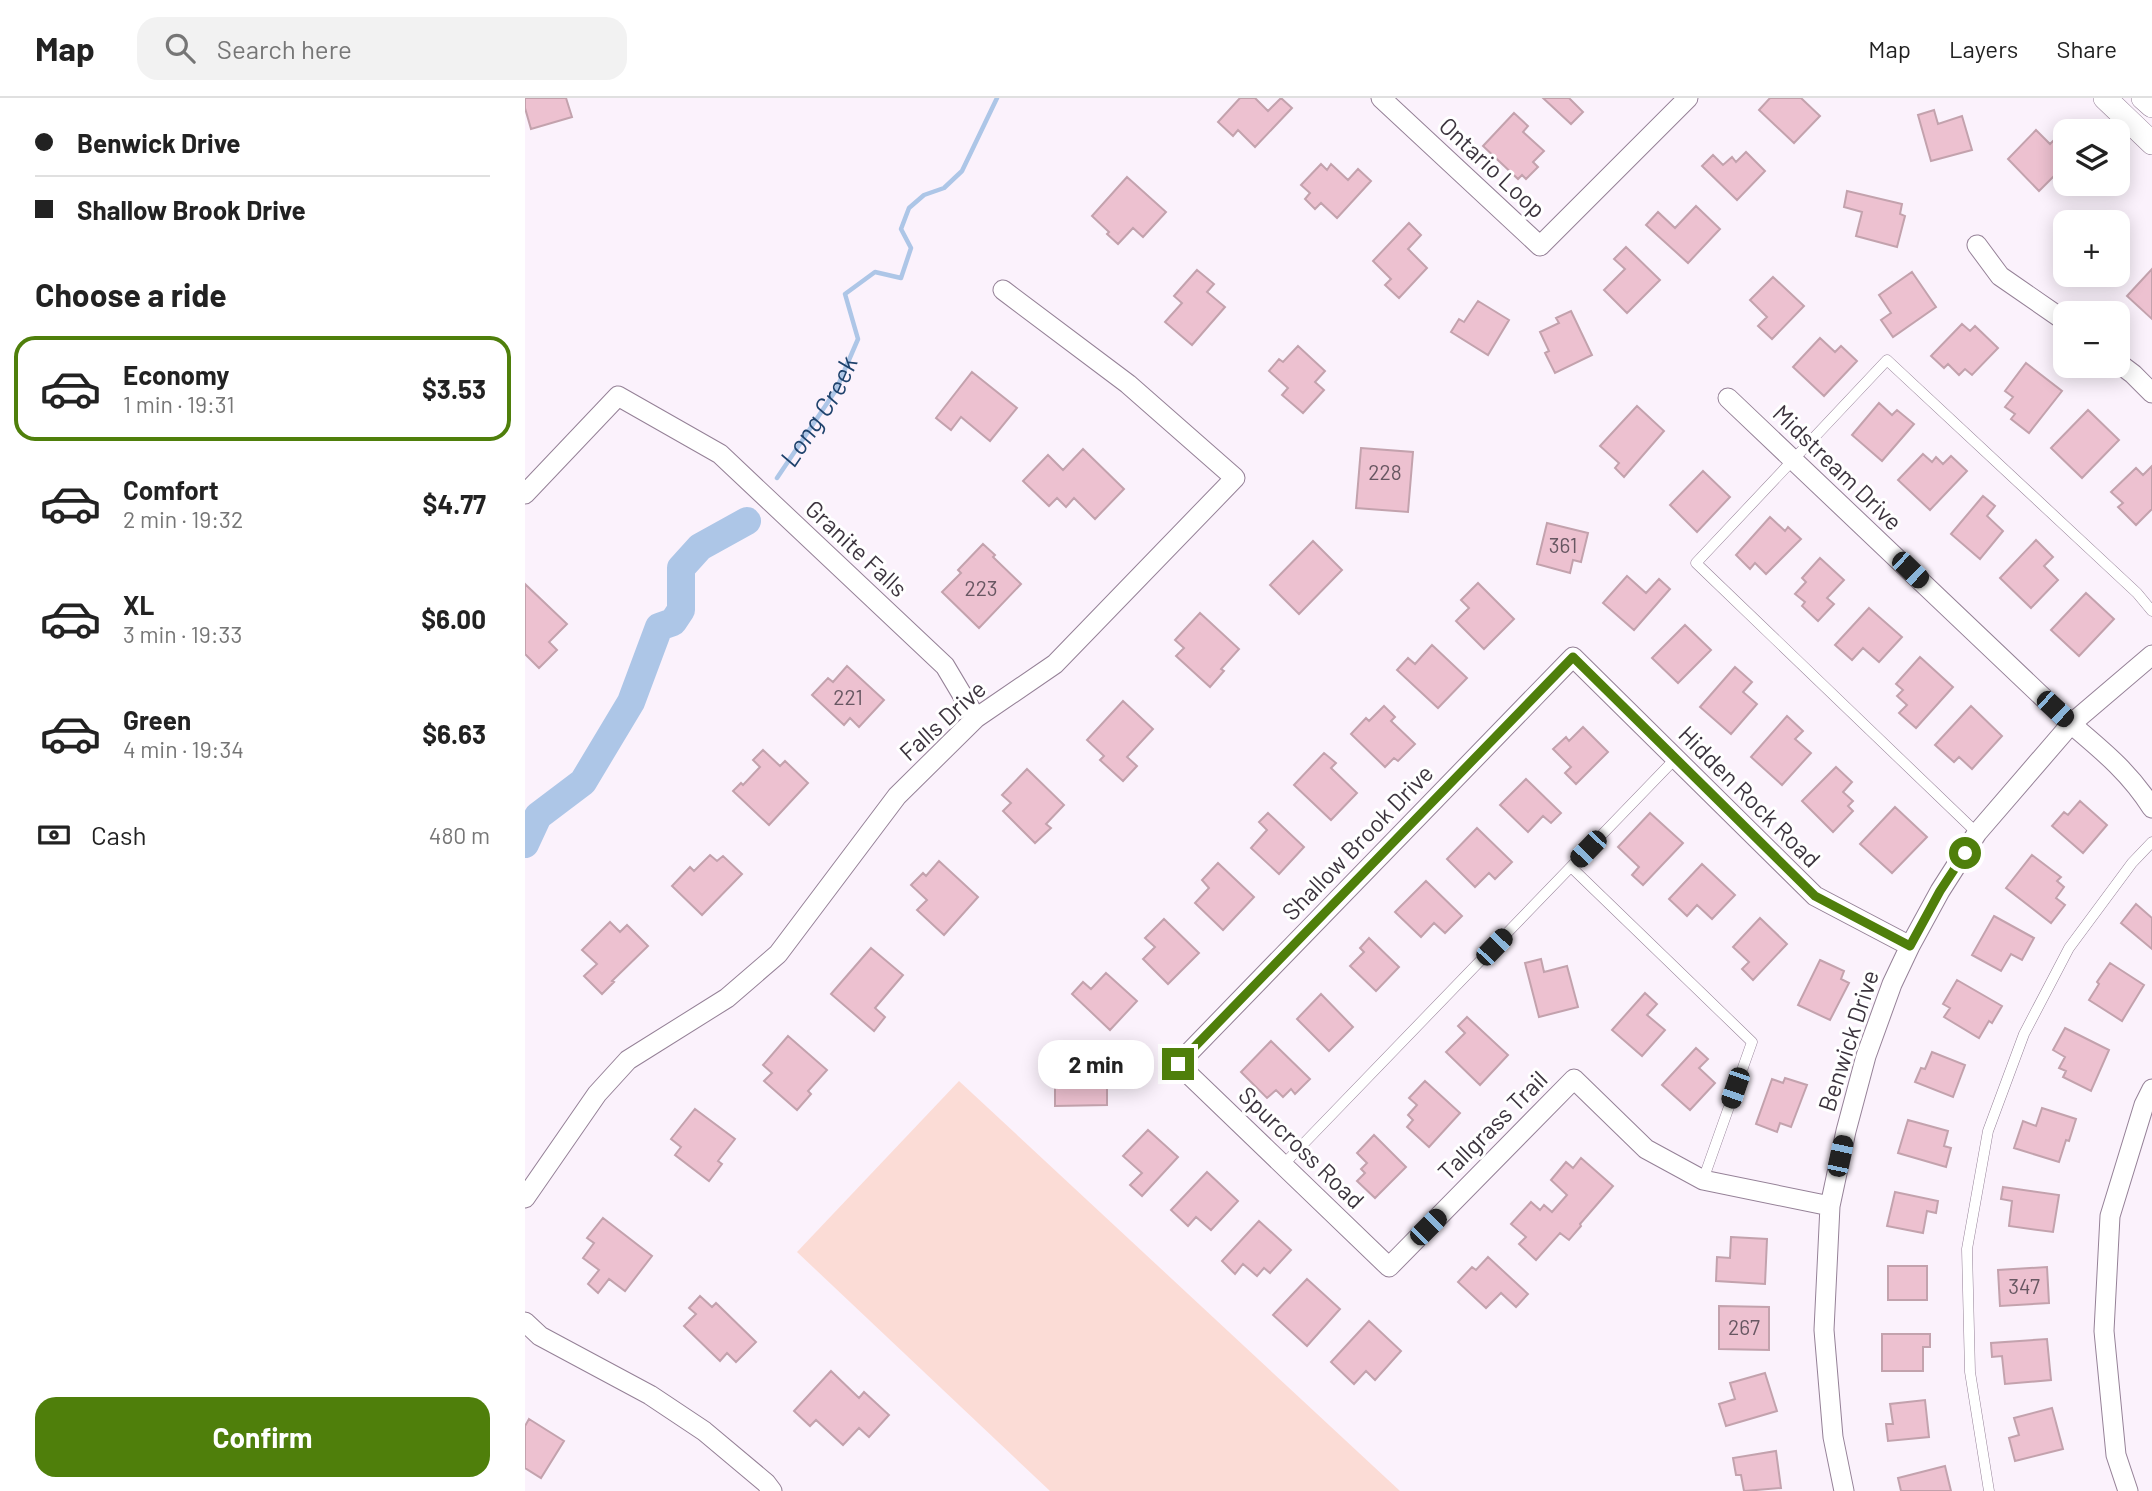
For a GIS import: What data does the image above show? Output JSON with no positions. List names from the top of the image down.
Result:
{
  "streets": {
    "street": [
      "Ontario Loop",
      "Midstream Drive",
      "Granite Falls",
      "Falls Drive",
      "Hidden Rock Road",
      "Shallow Brook Drive",
      "Benwick Drive",
      "Tallgrass Trail",
      "Spurcross Road"
    ]
  },
  "crossings": [
    ["Midstream Drive", "Benwick Drive"],
    ["Granite Falls", "Falls Drive"],
    ["Hidden Rock Road", "Shallow Brook Drive"],
    ["Hidden Rock Road", "Benwick Drive"],
    ["Shallow Brook Drive", "Spurcross Road"],
    ["Tallgrass Trail", "Spurcross Road"]
  ],
  "water": ["Long Creek"],
  "house_numbers": [
    "228",
    "361",
    "223",
    "221",
    "347",
    "267"
  ],
  "page": {
    "header": "Map",
    "search": "Search here",
    "nav": ["Map", "Layers", "Share"],
    "banner": ["Benwick Drive", "Shallow Brook Drive"],
    "map_buttons": ["+", "−"],
    "heading": "Choose a ride",
    "list": [
      {
        "name": "Economy",
        "note": "1 min · 19:31",
        "value": "$3.53"
      },
      {
        "name": "Comfort",
        "note": "2 min · 19:32",
        "value": "$4.77"
      },
      {
        "name": "XL",
        "note": "3 min · 19:33",
        "value": "$6.00"
      },
      {
        "name": "Green",
        "note": "4 min · 19:34",
        "value": "$6.63"
      }
    ],
    "pay": ["Cash", "480 m"],
    "bubble": "2 min",
    "buttons": "Confirm"
  }
}
